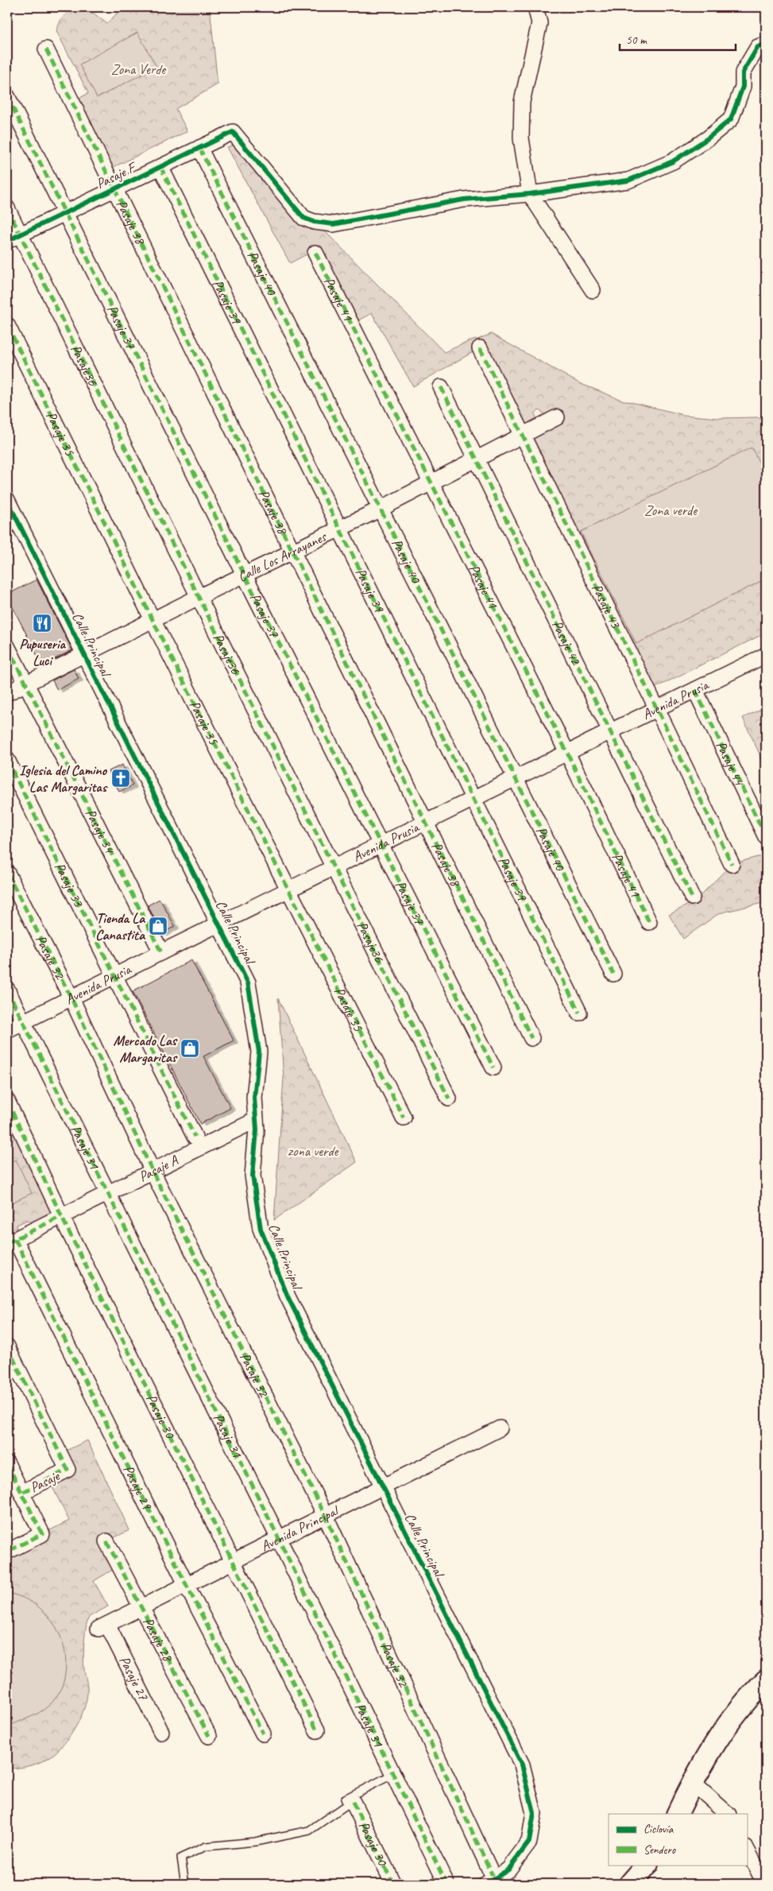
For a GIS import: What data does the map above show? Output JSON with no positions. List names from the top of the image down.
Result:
{
  "streets": {
    "street": [
      "Pasaje F",
      "Pasaje 38",
      "Pasaje 40",
      "Pasaje 41",
      "Pasaje 39",
      "Pasaje 37",
      "Pasaje36",
      "Pasaje 35",
      "Calle Los Arrayanes",
      "Pasaje 43",
      "Pasaje 42",
      "Calle Principal",
      "Avenida Prusia",
      "Pasaje 44",
      "Pasaje 34",
      "Pasaje 33",
      "Pasaje 32",
      "Pasaje 31",
      "Pasaje A",
      "Pasaje 30",
      "Pasaje",
      "Pasaje 29",
      "Avenida Principal",
      "Pasaje 28",
      "Pasaje 27"
    ]
  },
  "crossings": [
    ["Pasaje F", "Pasaje 38"],
    ["Pasaje F", "Pasaje 40"],
    ["Pasaje F", "Pasaje 39"],
    ["Pasaje F", "Pasaje 37"],
    ["Pasaje F", "Pasaje36"],
    ["Pasaje 38", "Calle Los Arrayanes"],
    ["Pasaje 38", "Avenida Prusia"],
    ["Pasaje 40", "Calle Los Arrayanes"],
    ["Pasaje 40", "Avenida Prusia"],
    ["Pasaje 41", "Calle Los Arrayanes"],
    ["Pasaje 41", "Avenida Prusia"],
    ["Pasaje 39", "Calle Los Arrayanes"],
    ["Pasaje 39", "Avenida Prusia"],
    ["Pasaje 37", "Calle Los Arrayanes"],
    ["Pasaje 37", "Avenida Prusia"],
    ["Pasaje36", "Calle Los Arrayanes"],
    ["Pasaje36", "Avenida Prusia"],
    ["Pasaje 35", "Calle Los Arrayanes"],
    ["Pasaje 35", "Avenida Prusia"],
    ["Calle Los Arrayanes", "Pasaje 43"],
    ["Calle Los Arrayanes", "Pasaje 42"],
    ["Calle Los Arrayanes", "Calle Principal"],
    ["Calle Los Arrayanes", "Pasaje 34"],
    ["Pasaje 43", "Avenida Prusia"],
    ["Pasaje 42", "Avenida Prusia"],
    ["Calle Principal", "Avenida Prusia"],
    ["Calle Principal", "Pasaje 32"],
    ["Calle Principal", "Pasaje A"],
    ["Calle Principal", "Avenida Principal"],
    ["Avenida Prusia", "Pasaje 44"],
    ["Avenida Prusia", "Pasaje 34"],
    ["Avenida Prusia", "Pasaje 33"],
    ["Avenida Prusia", "Pasaje 32"],
    ["Avenida Prusia", "Pasaje 31"],
    ["Pasaje 32", "Pasaje A"],
    ["Pasaje 32", "Avenida Principal"],
    ["Pasaje 31", "Pasaje A"],
    ["Pasaje 31", "Avenida Principal"],
    ["Pasaje A", "Pasaje 30"],
    ["Pasaje 30", "Avenida Principal"],
    ["Pasaje 29", "Avenida Principal"],
    ["Avenida Principal", "Pasaje 28"],
    ["Avenida Principal", "Pasaje 27"]
  ],
  "parks": ["Zona Verde", "Zona verde", "zona verde"],
  "places": {
    "restaurant": ["Pupuseria Luci"],
    "church": ["Iglesia del Camino Las Margaritas"],
    "shop": ["Tienda La Canastita", "Mercado Las Margaritas"]
  },
  "legend": ["Ciclovía", "Sendero"],
  "scale_bar": "50 m"
}
